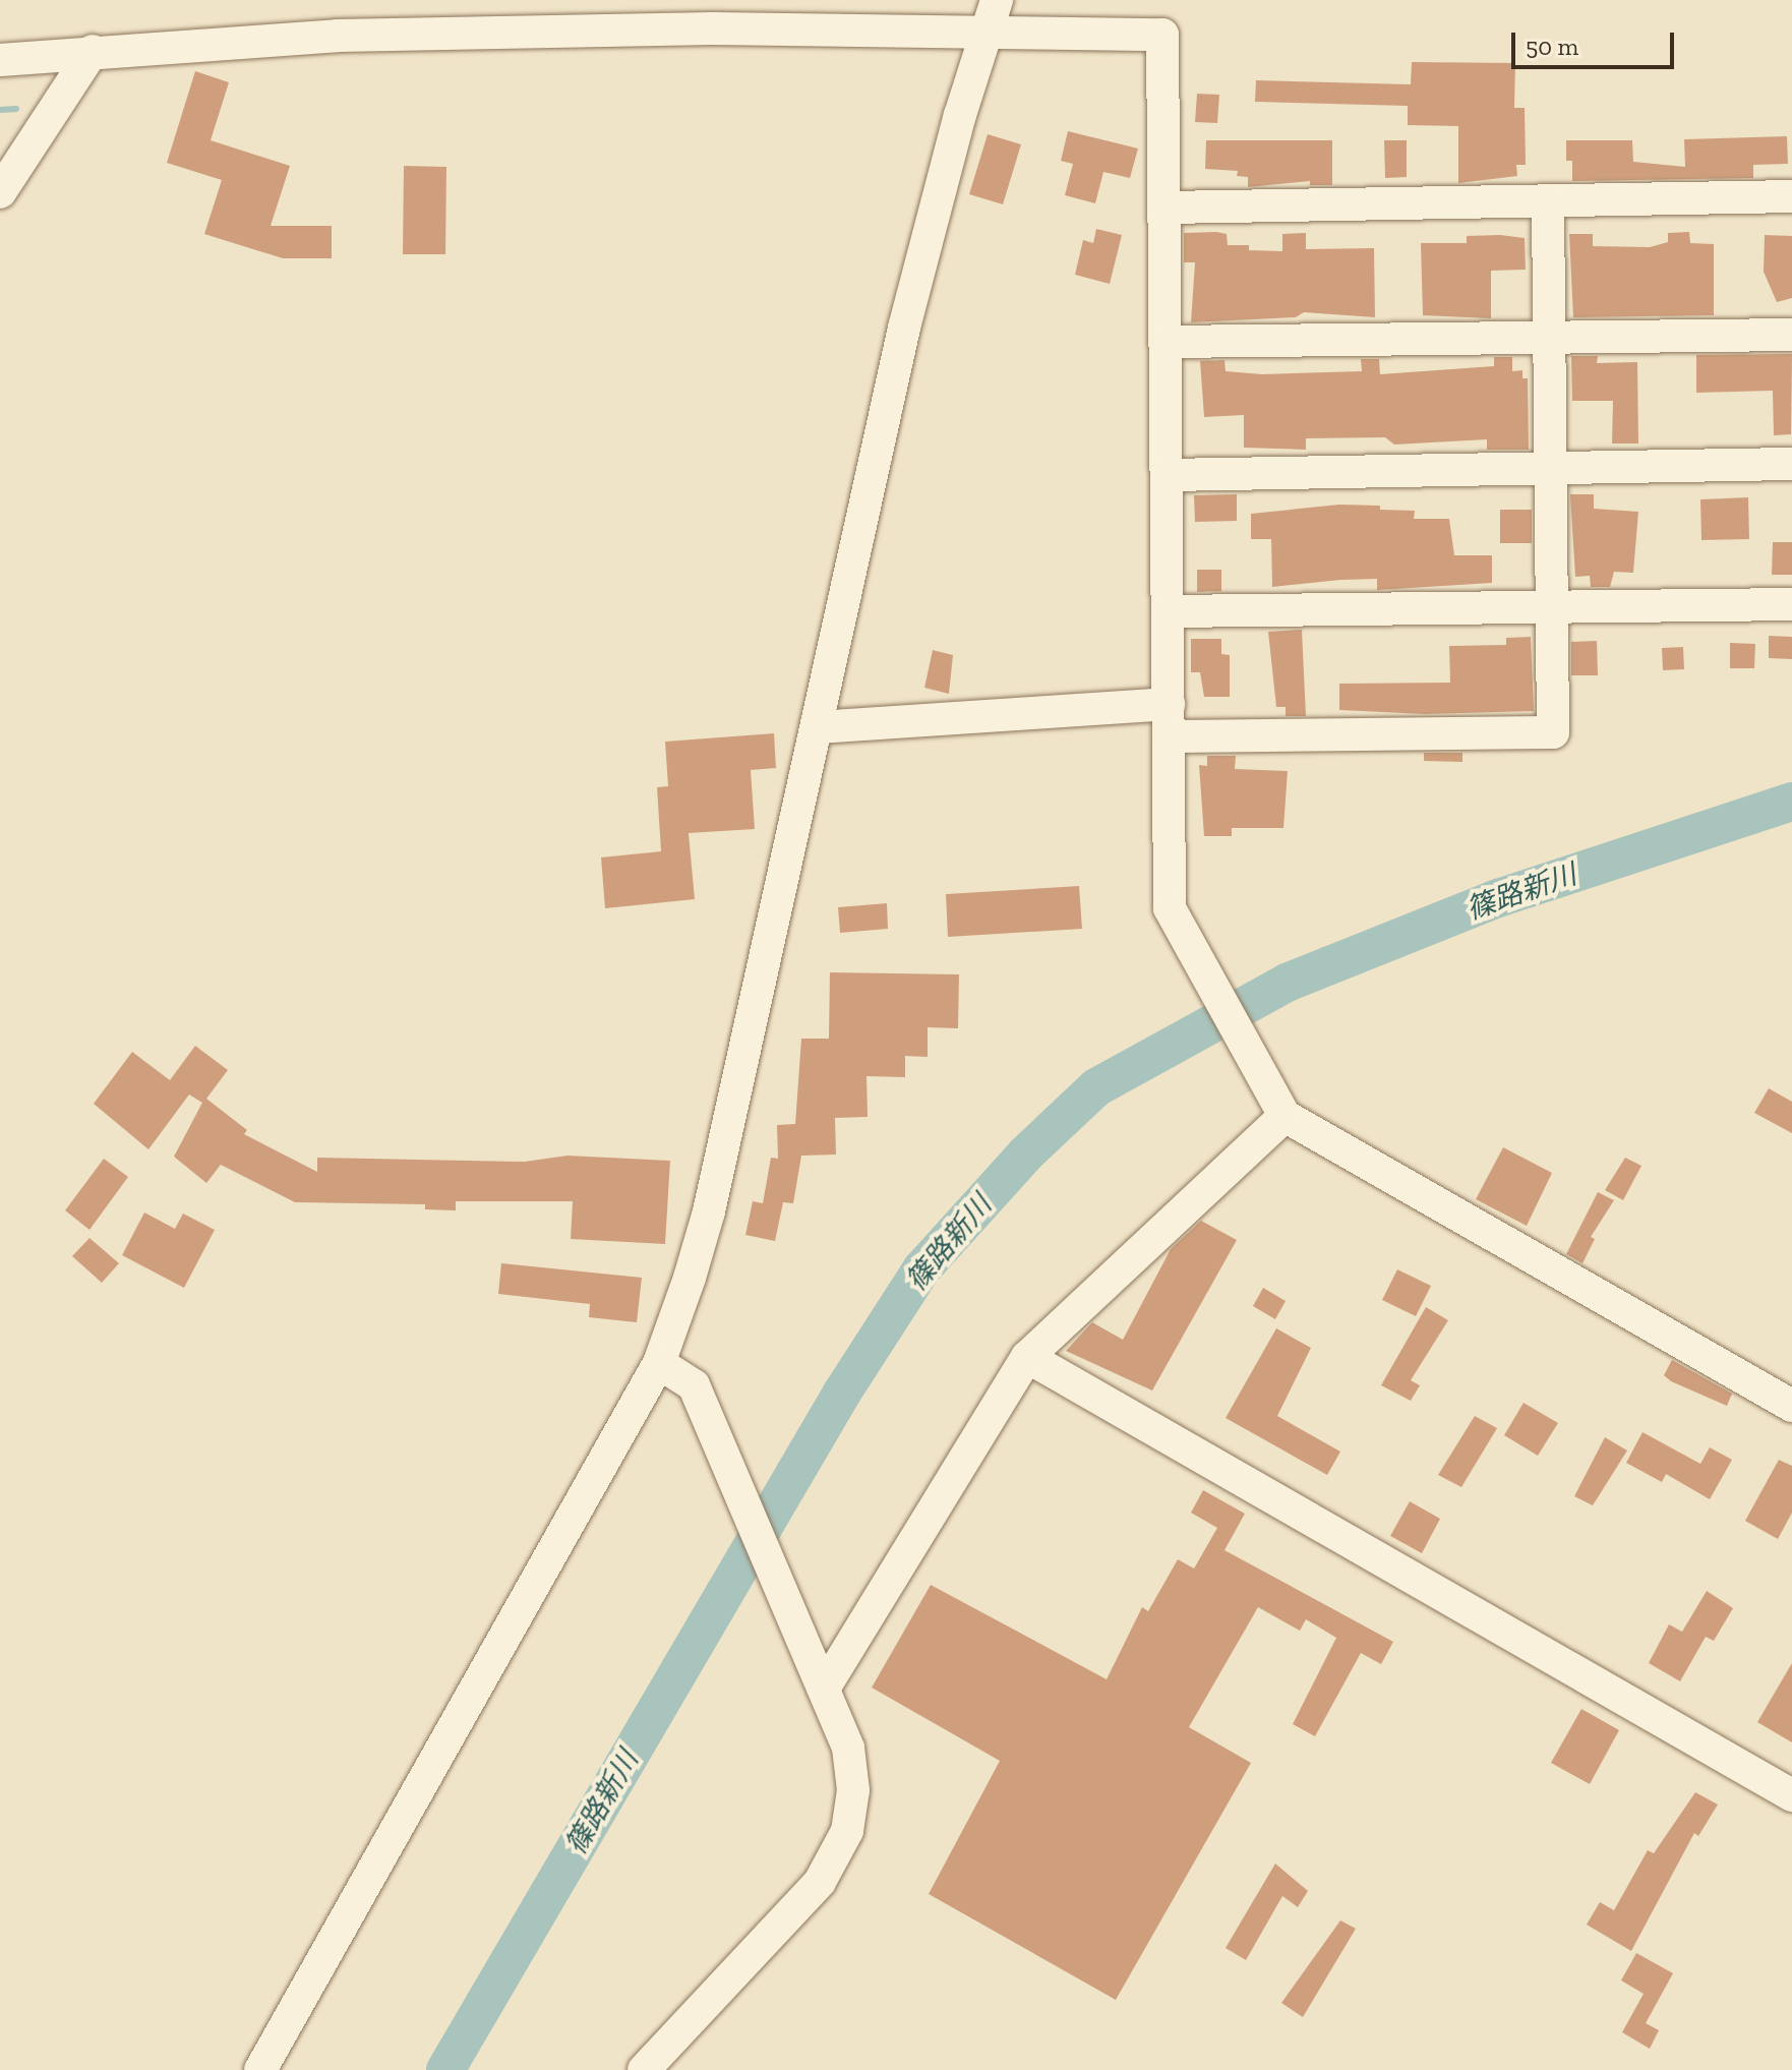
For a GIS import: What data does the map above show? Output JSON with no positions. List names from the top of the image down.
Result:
{
  "water": ["篠路新川"],
  "scale_bar": "50 m"
}
